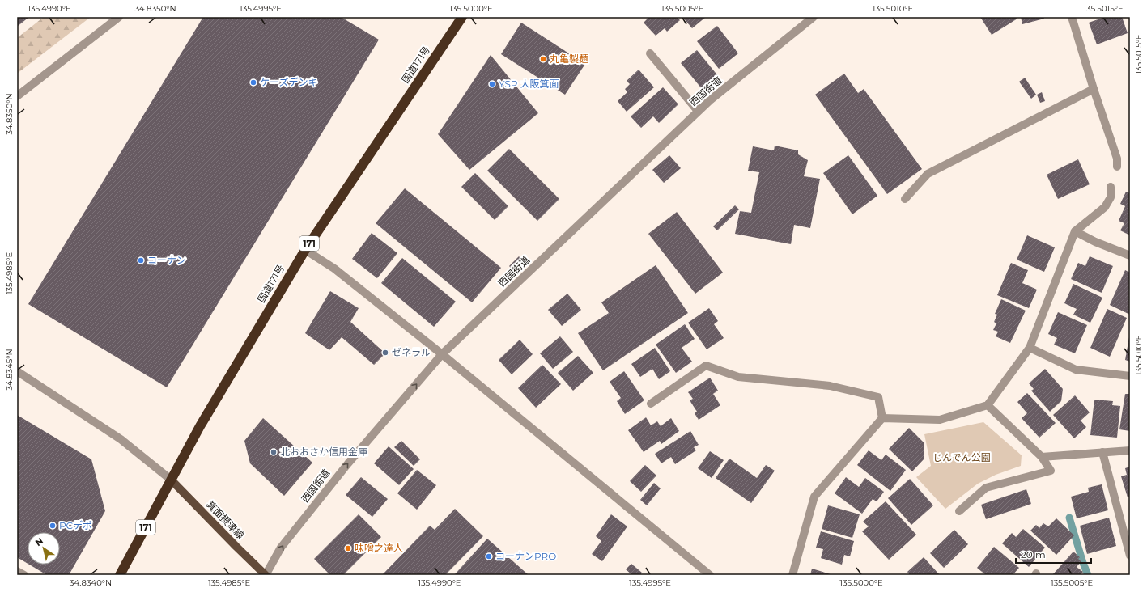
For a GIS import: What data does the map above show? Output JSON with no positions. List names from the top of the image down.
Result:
{
  "streets": {
    "highway": ["国道171号", "171"],
    "main road": ["箕面摂津線"],
    "street": ["西国街道"]
  },
  "crossings": [
    ["国道171号", "箕面摂津線"],
    ["西国街道", "箕面摂津線"]
  ],
  "one_way": ["西国街道"],
  "parks": ["じんでん公園"],
  "places": [
    "丸亀製麺",
    "ケーズデンキ",
    "YSP 大阪箕面",
    "コーナン",
    "ゼネラル",
    "北おおさか信用金庫",
    "PCデポ",
    "味噌之達人",
    "コーナンPRO"
  ],
  "scale_bar": "20 m",
  "north": "top left",
  "coordinates": [
    "135.4990°E",
    "34.8350°N",
    "135.4995°E",
    "135.5000°E",
    "135.5005°E",
    "135.5010°E",
    "135.5015°E",
    "135.4985°E",
    "34.8345°N",
    "34.8340°N"
  ]
}
